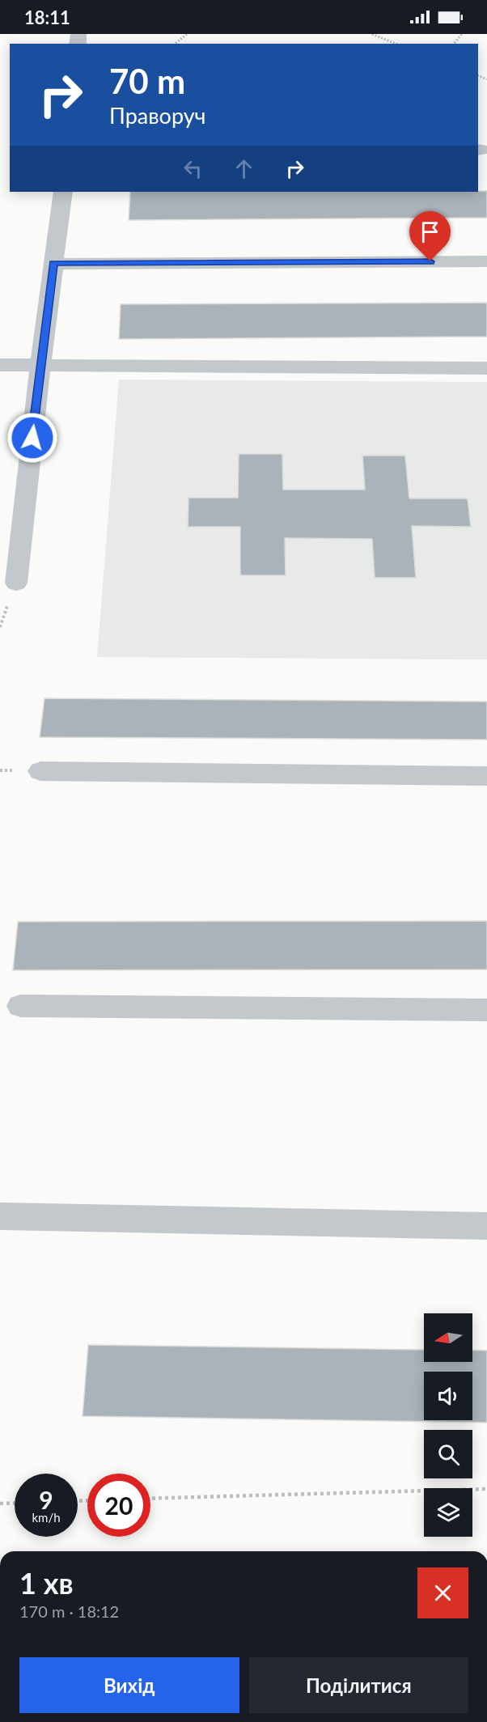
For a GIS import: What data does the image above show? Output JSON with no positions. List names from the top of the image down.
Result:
{
  "north": "left",
  "page": {
    "status": "18:11",
    "turn": ["70 m", "Праворуч"],
    "speed": "9 km/h",
    "limit": "20",
    "heading": ["1 хв", "170 m · 18:12"],
    "buttons": ["Вихід", "Поділитися"]
  }
}
